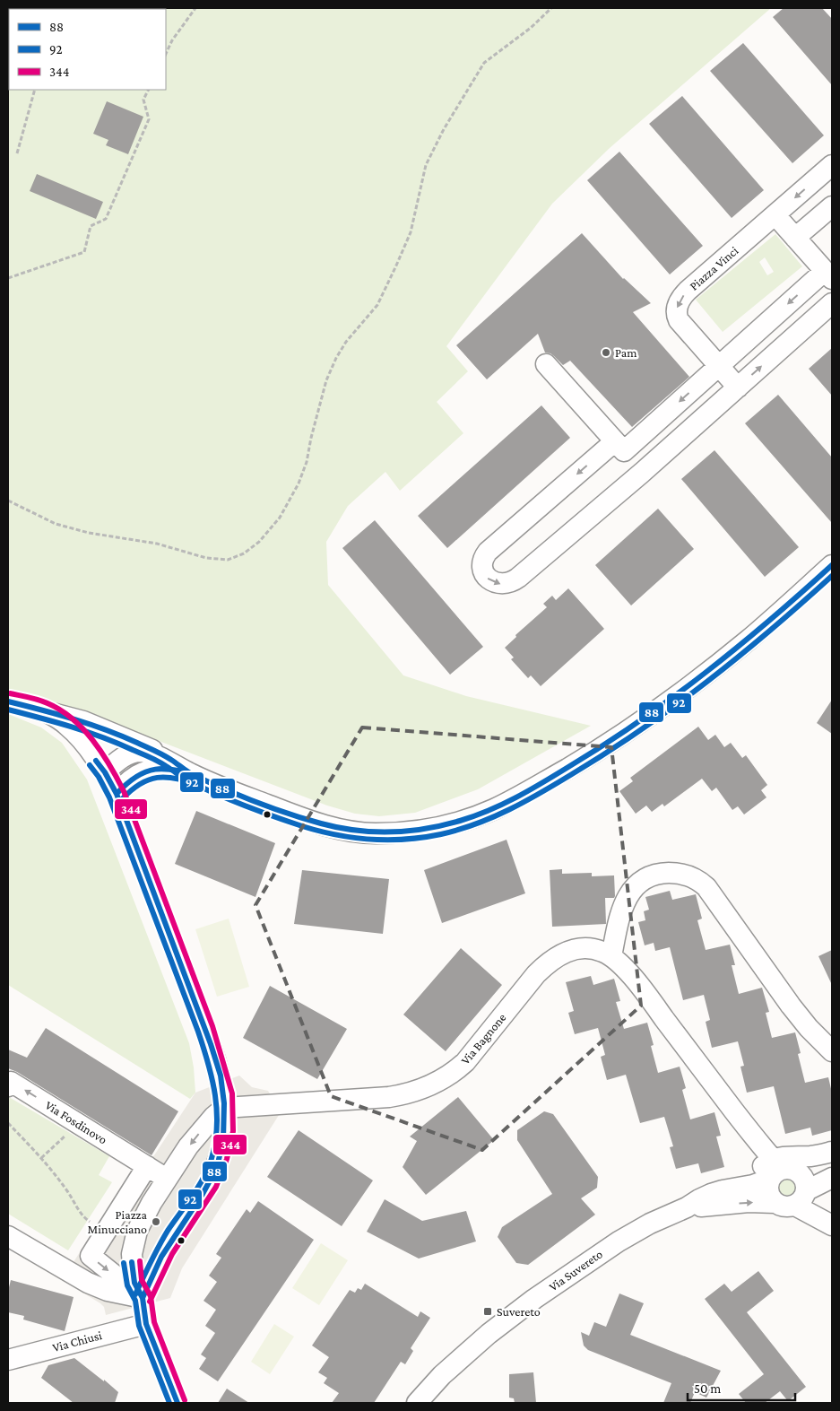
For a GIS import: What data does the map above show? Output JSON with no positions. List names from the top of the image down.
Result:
{
  "streets": {
    "street": [
      "Piazza Vinci",
      "Via Bagnone",
      "Via Fosdinovo",
      "Via Suvereto",
      "Via Chiusi"
    ]
  },
  "places": {
    "other": ["Pam", "Piazza Minucciano"],
    "transit": ["Suvereto"]
  },
  "lines": ["transit line 88", "transit line 92", "transit line 344"],
  "legend": ["88", "92", "344"],
  "scale_bar": "50 m"
}
